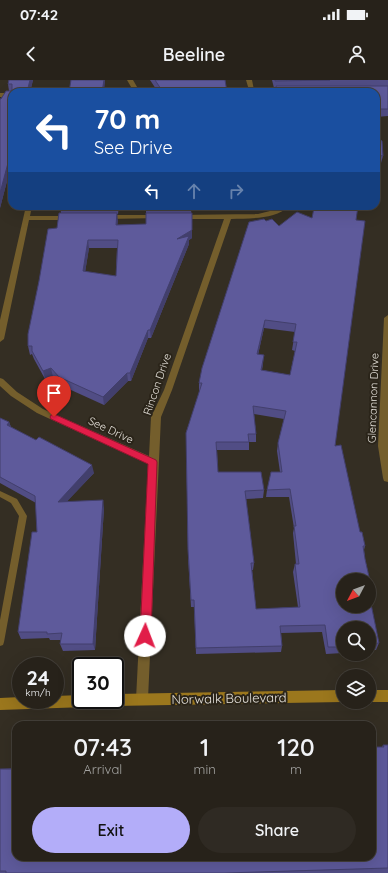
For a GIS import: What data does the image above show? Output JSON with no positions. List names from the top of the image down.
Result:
{
  "streets": {
    "main road": ["Norwalk Boulevard"],
    "street": ["Rincon Drive", "Glencannon Drive", "See Drive"]
  },
  "crossings": [
    ["Rincon Drive", "See Drive"],
    ["Rincon Drive", "Norwalk Boulevard"]
  ],
  "north": "bottom left",
  "page": {
    "status": "07:42",
    "header": "Beeline",
    "turn": ["70 m", "See Drive"],
    "speed": "24 km/h",
    "limit": "30",
    "eta": [
      "07:43",
      "Arrival",
      "1",
      "min",
      "120",
      "m"
    ],
    "buttons": ["Exit", "Share"]
  }
}
